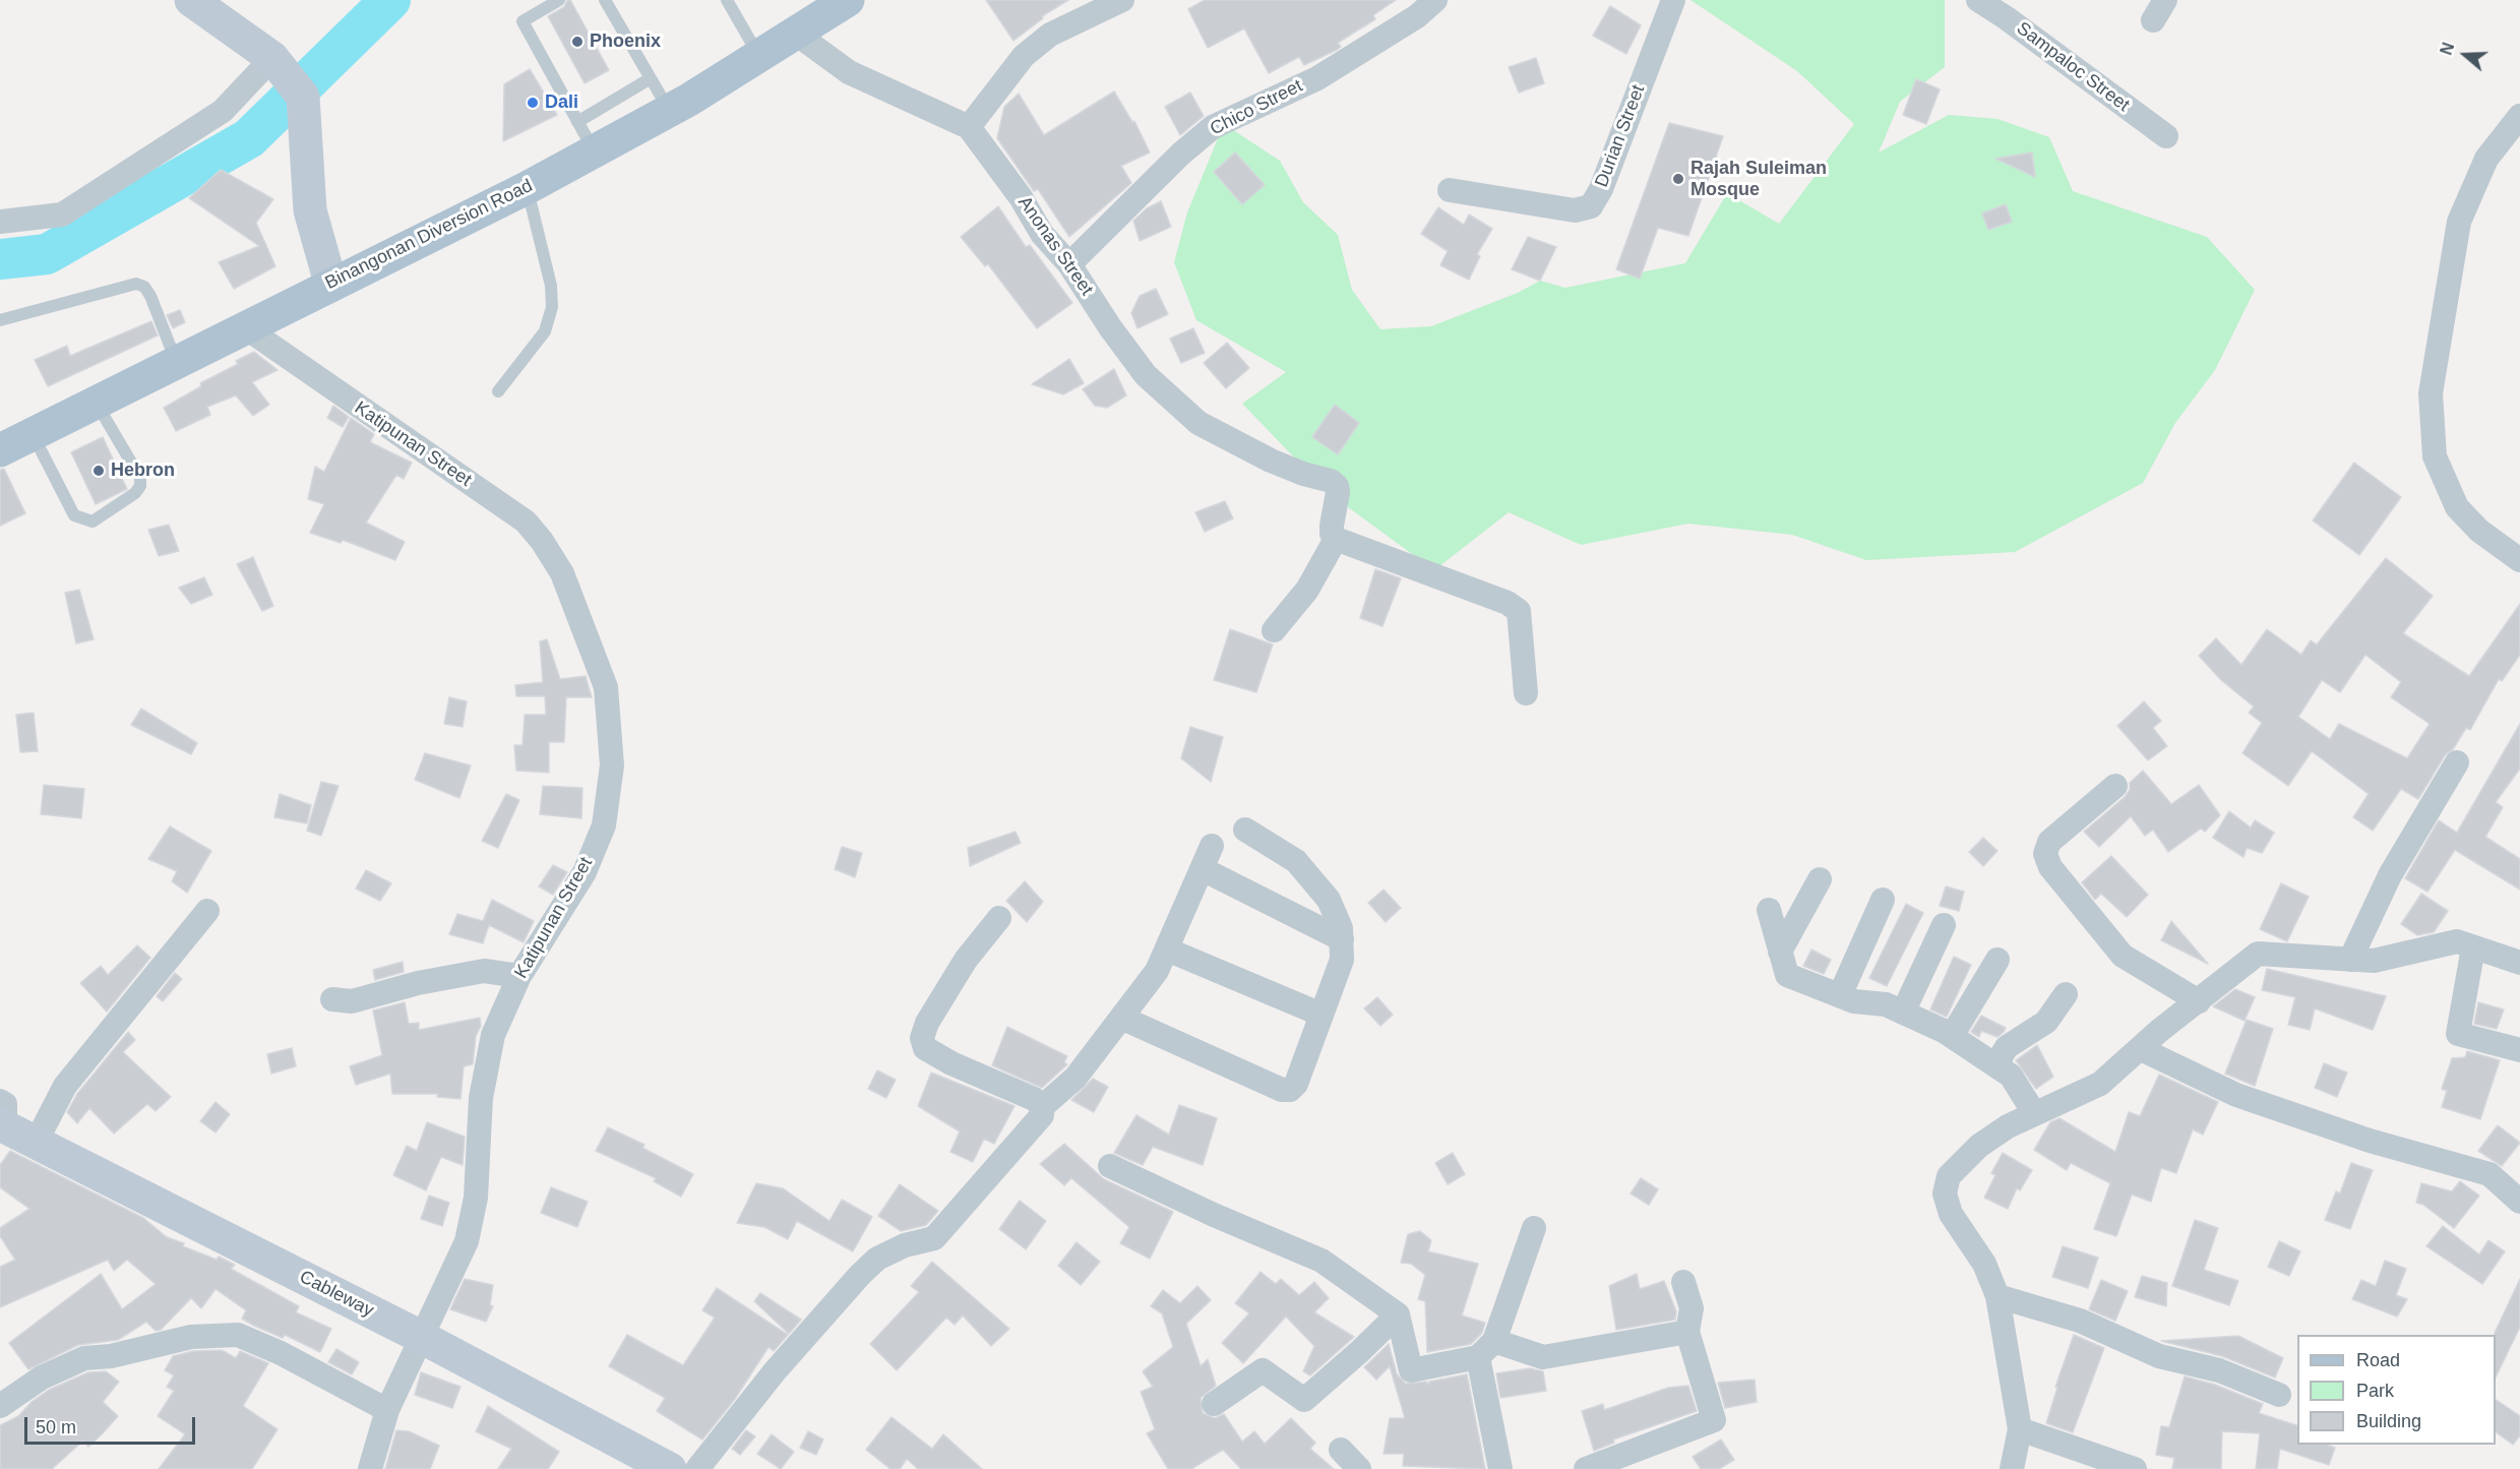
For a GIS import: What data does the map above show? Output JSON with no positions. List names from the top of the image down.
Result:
{
  "streets": {
    "main road": ["Binangonan Diversion Road"],
    "street": [
      "Sampaloc Street",
      "Chico Street",
      "Durian Street",
      "Anonas Street",
      "Katipunan Street",
      "Cableway"
    ]
  },
  "crossings": [
    ["Chico Street", "Anonas Street"],
    ["Binangonan Diversion Road", "Anonas Street"],
    ["Binangonan Diversion Road", "Katipunan Street"],
    ["Katipunan Street", "Cableway"]
  ],
  "places": [
    "Phoenix",
    "Dali",
    "Rajah Suleiman Mosque",
    "Hebron"
  ],
  "legend": ["Road", "Park", "Building"],
  "scale_bar": "50 m",
  "north": "left"
}
